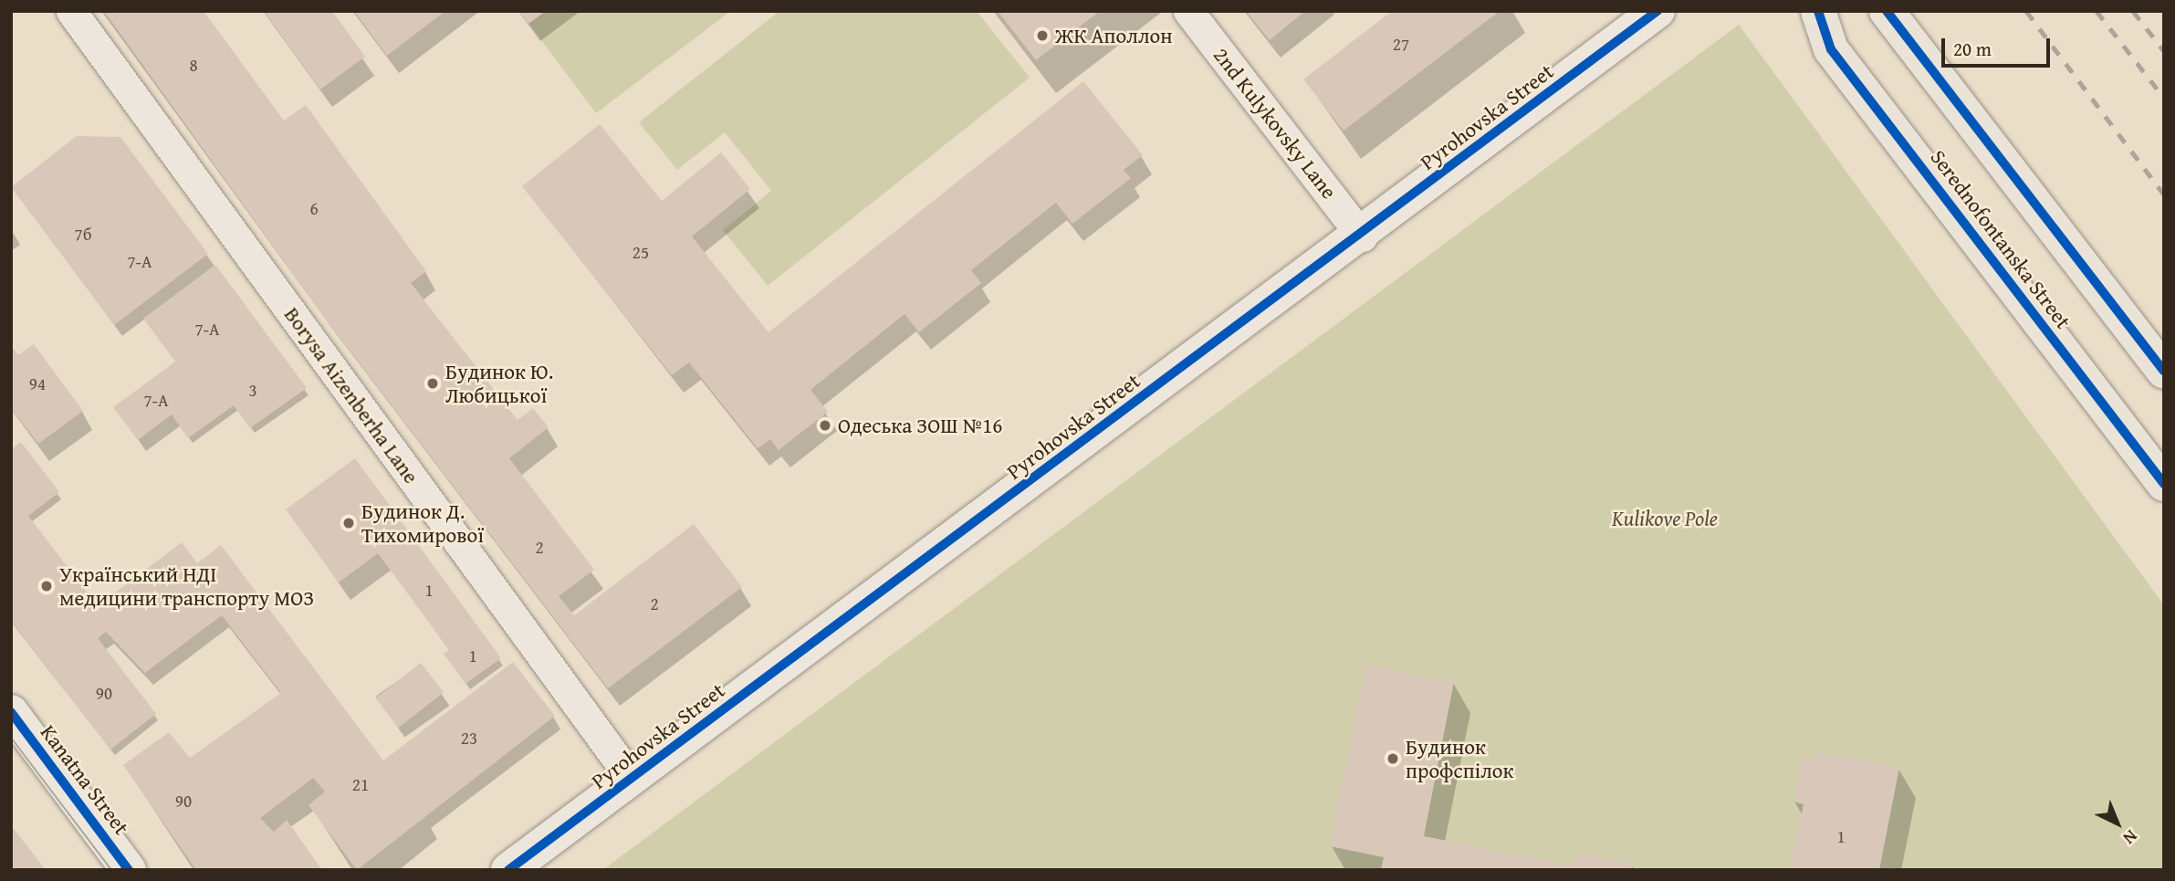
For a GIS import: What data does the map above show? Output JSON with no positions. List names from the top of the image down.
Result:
{
  "streets": {
    "main road": ["Pyrohovska Street", "Serednofontanska Street", "Kanatna Street"],
    "street": ["2nd Kulykovsky Lane", "Borysa Aizenberha Lane"]
  },
  "crossings": [
    ["Pyrohovska Street", "2nd Kulykovsky Lane"],
    ["Pyrohovska Street", "Borysa Aizenberha Lane"]
  ],
  "parks": ["Kulikove Pole"],
  "places": [
    "ЖК Аполлон",
    "Будинок Ю. Любицької",
    "Одеська ЗОШ №16",
    "Будинок Д. Тихомирової",
    "Український НДІ медицини транспорту МОЗ",
    "Будинок профспілок"
  ],
  "house_numbers": [
    "27",
    "8",
    "6",
    "7б",
    "25",
    "7-А",
    "7-А",
    "94",
    "3",
    "7-А",
    "2",
    "1",
    "2",
    "1",
    "90",
    "23",
    "21",
    "90",
    "1"
  ],
  "scale_bar": "20 m",
  "north": "bottom right"
}
